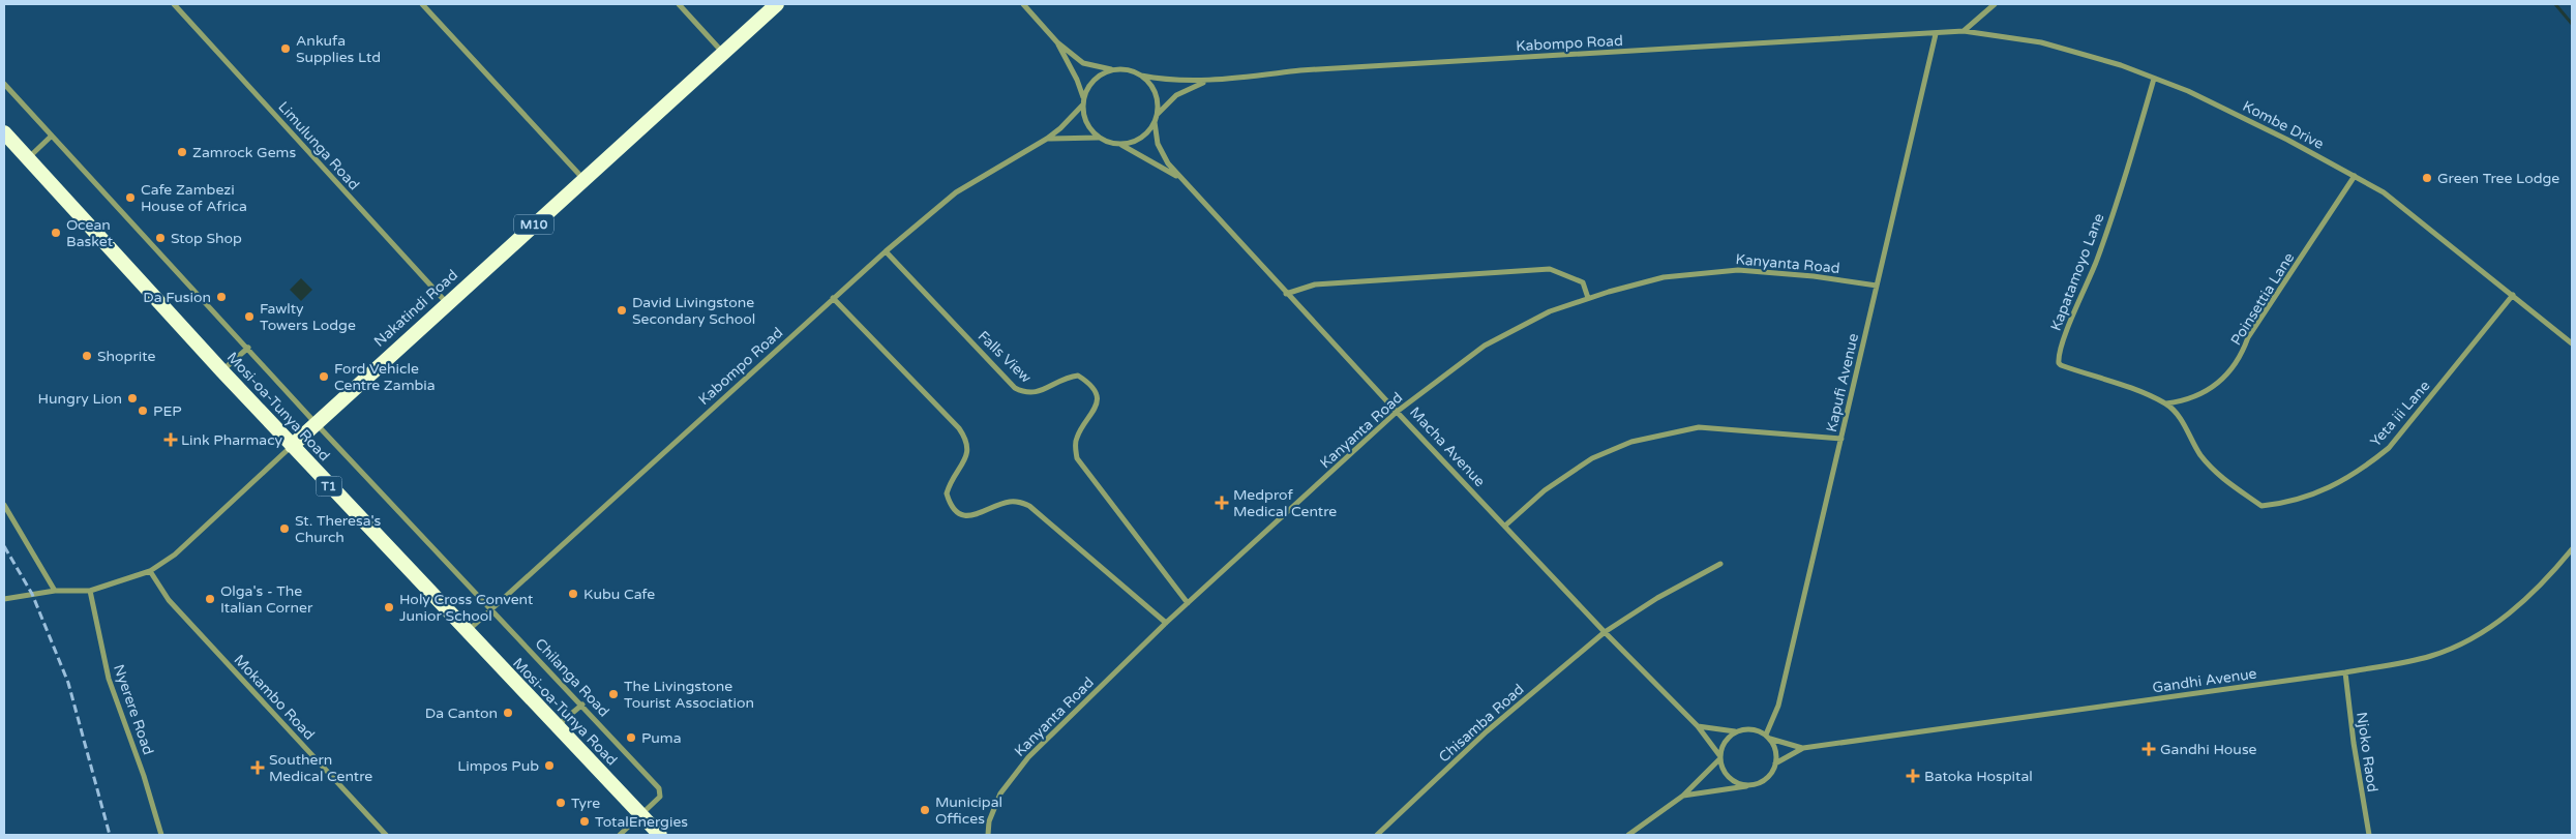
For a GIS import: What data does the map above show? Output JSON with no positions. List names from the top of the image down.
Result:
{
  "streets": {
    "highway": [
      "M10",
      "Nakatindi Road",
      "Mosi-oa-Tunya Road",
      "T1"
    ],
    "street": [
      "Kabompo Road",
      "Kombe Drive",
      "Limulunga Road",
      "Kanyanta Road",
      "Kapatamoyo Lane",
      "Poinsettia Lane",
      "Falls View",
      "Kapufi Avenue",
      "Yeta iii Lane",
      "Macha Avenue",
      "Chilanga Road",
      "Gandhi Avenue",
      "Mokambo Road",
      "Nyerere Road",
      "Chisamba Road",
      "Njoko Raod"
    ]
  },
  "crossings": [
    ["Kabompo Road", "Kombe Drive"],
    ["Kabompo Road", "Falls View"],
    ["Kabompo Road", "Kapufi Avenue"],
    ["Kabompo Road", "Mosi-oa-Tunya Road"],
    ["Kabompo Road", "Macha Avenue"],
    ["Kabompo Road", "Chilanga Road"],
    ["Kombe Drive", "Kapatamoyo Lane"],
    ["Kombe Drive", "Poinsettia Lane"],
    ["Kombe Drive", "Kapufi Avenue"],
    ["Kombe Drive", "Yeta iii Lane"],
    ["Limulunga Road", "Nakatindi Road"],
    ["Kanyanta Road", "Falls View"],
    ["Kanyanta Road", "Kapufi Avenue"],
    ["Kanyanta Road", "Macha Avenue"],
    ["Kapatamoyo Lane", "Poinsettia Lane"],
    ["Kapatamoyo Lane", "Yeta iii Lane"],
    ["Poinsettia Lane", "Yeta iii Lane"],
    ["Nakatindi Road", "Mosi-oa-Tunya Road"],
    ["Nakatindi Road", "Chilanga Road"],
    ["Nakatindi Road", "Mokambo Road"],
    ["Nakatindi Road", "Nyerere Road"],
    ["Kapufi Avenue", "Macha Avenue"],
    ["Kapufi Avenue", "Gandhi Avenue"],
    ["Mosi-oa-Tunya Road", "Chilanga Road"],
    ["Macha Avenue", "Gandhi Avenue"],
    ["Macha Avenue", "Chisamba Road"],
    ["Gandhi Avenue", "Njoko Raod"]
  ],
  "places": {
    "other": [
      "Ankufa Supplies Ltd",
      "Zamrock Gems",
      "Green Tree Lodge",
      "Cafe Zambezi House of Africa",
      "Ocean Basket",
      "Stop Shop",
      "Da Fusion",
      "David Livingstone Secondary School",
      "Fawlty Towers Lodge",
      "Shoprite",
      "Ford Vehicle Centre Zambia",
      "Hungry Lion",
      "PEP",
      "St. Theresa's Church",
      "Kubu Cafe",
      "Olga's - The Italian Corner",
      "Holy Cross Convent Junior School",
      "The Livingstone Tourist Association",
      "Da Canton",
      "Puma",
      "Limpos Pub",
      "Tyre",
      "Municipal Offices",
      "TotalEnergies"
    ],
    "health": [
      "Link Pharmacy",
      "Medprof Medical Centre",
      "Gandhi House",
      "Southern Medical Centre",
      "Batoka Hospital"
    ]
  }
}
